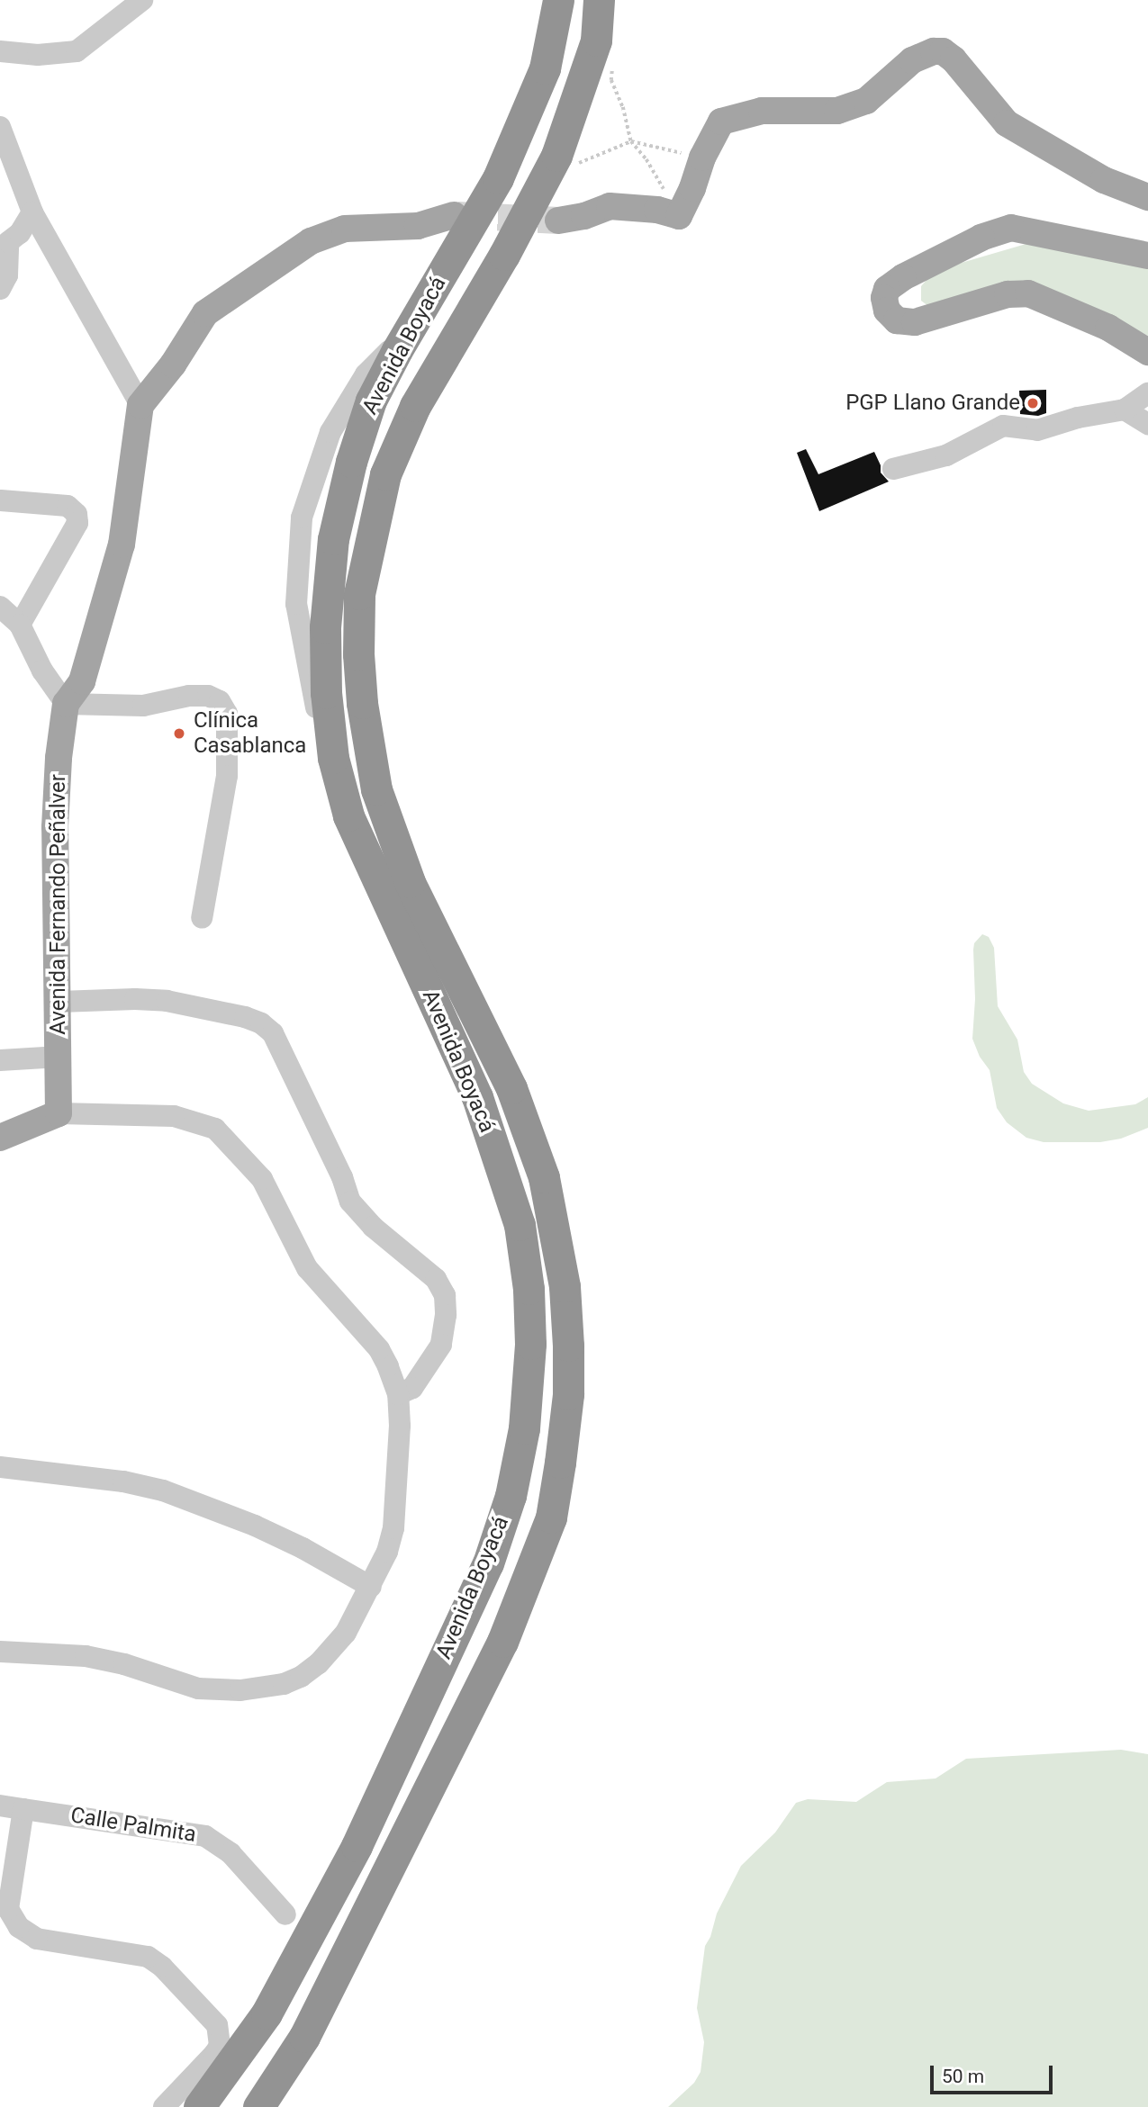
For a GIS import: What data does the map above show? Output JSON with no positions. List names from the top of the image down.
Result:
{
  "streets": {
    "highway": ["Avenida Boyacá"],
    "main road": ["Avenida Fernando Peñalver"],
    "street": ["Calle Palmita"]
  },
  "places": ["PGP Llano Grande", "Clínica Casablanca"],
  "scale_bar": "50 m"
}
